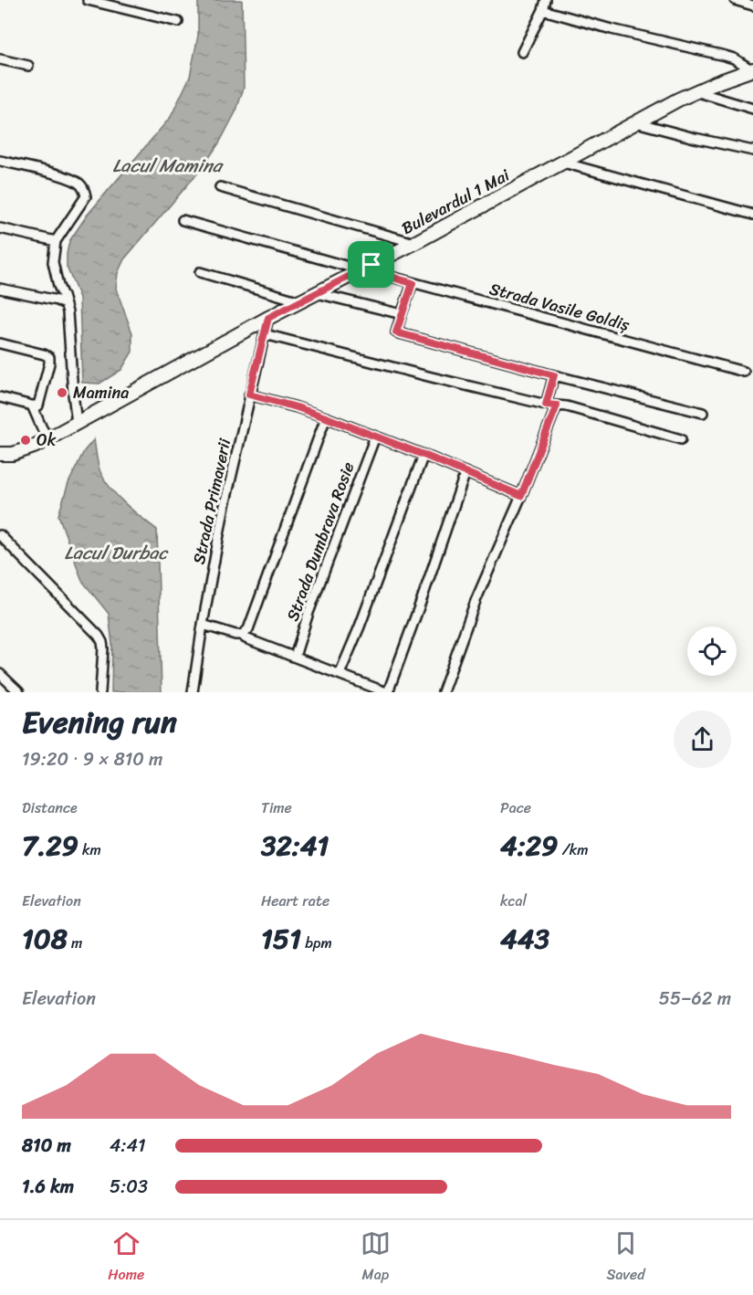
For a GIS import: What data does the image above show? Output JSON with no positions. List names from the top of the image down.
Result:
{
  "streets": {
    "main road": ["Bulevardul 1 Mai"],
    "street": ["Strada Vasile Goldiș", "Strada Primaverii", "Strada Dumbrava Rosie"]
  },
  "crossings": [
    ["Bulevardul 1 Mai", "Strada Vasile Goldiș"],
    ["Bulevardul 1 Mai", "Strada Primaverii"]
  ],
  "water": ["Lacul Mamina", "Lacul Durbac"],
  "places": ["Mamina", "Ok"],
  "page": {
    "heading": ["Evening run", "19:20 · 9 × 810 m"],
    "stats": [
      ["Distance", "7.29 km"],
      ["Time", "32:41"],
      ["Pace", "4:29 /km"],
      ["Elevation", "108 m"],
      ["Heart rate", "151 bpm"],
      ["kcal", "443"]
    ],
    "chart": ["Elevation", "55–62 m"],
    "list": [
      {
        "name": "810 m",
        "note": "4:41"
      },
      {
        "name": "1.6 km",
        "note": "5:03"
      }
    ],
    "tabs": ["Home", "Map", "Saved"]
  }
}
